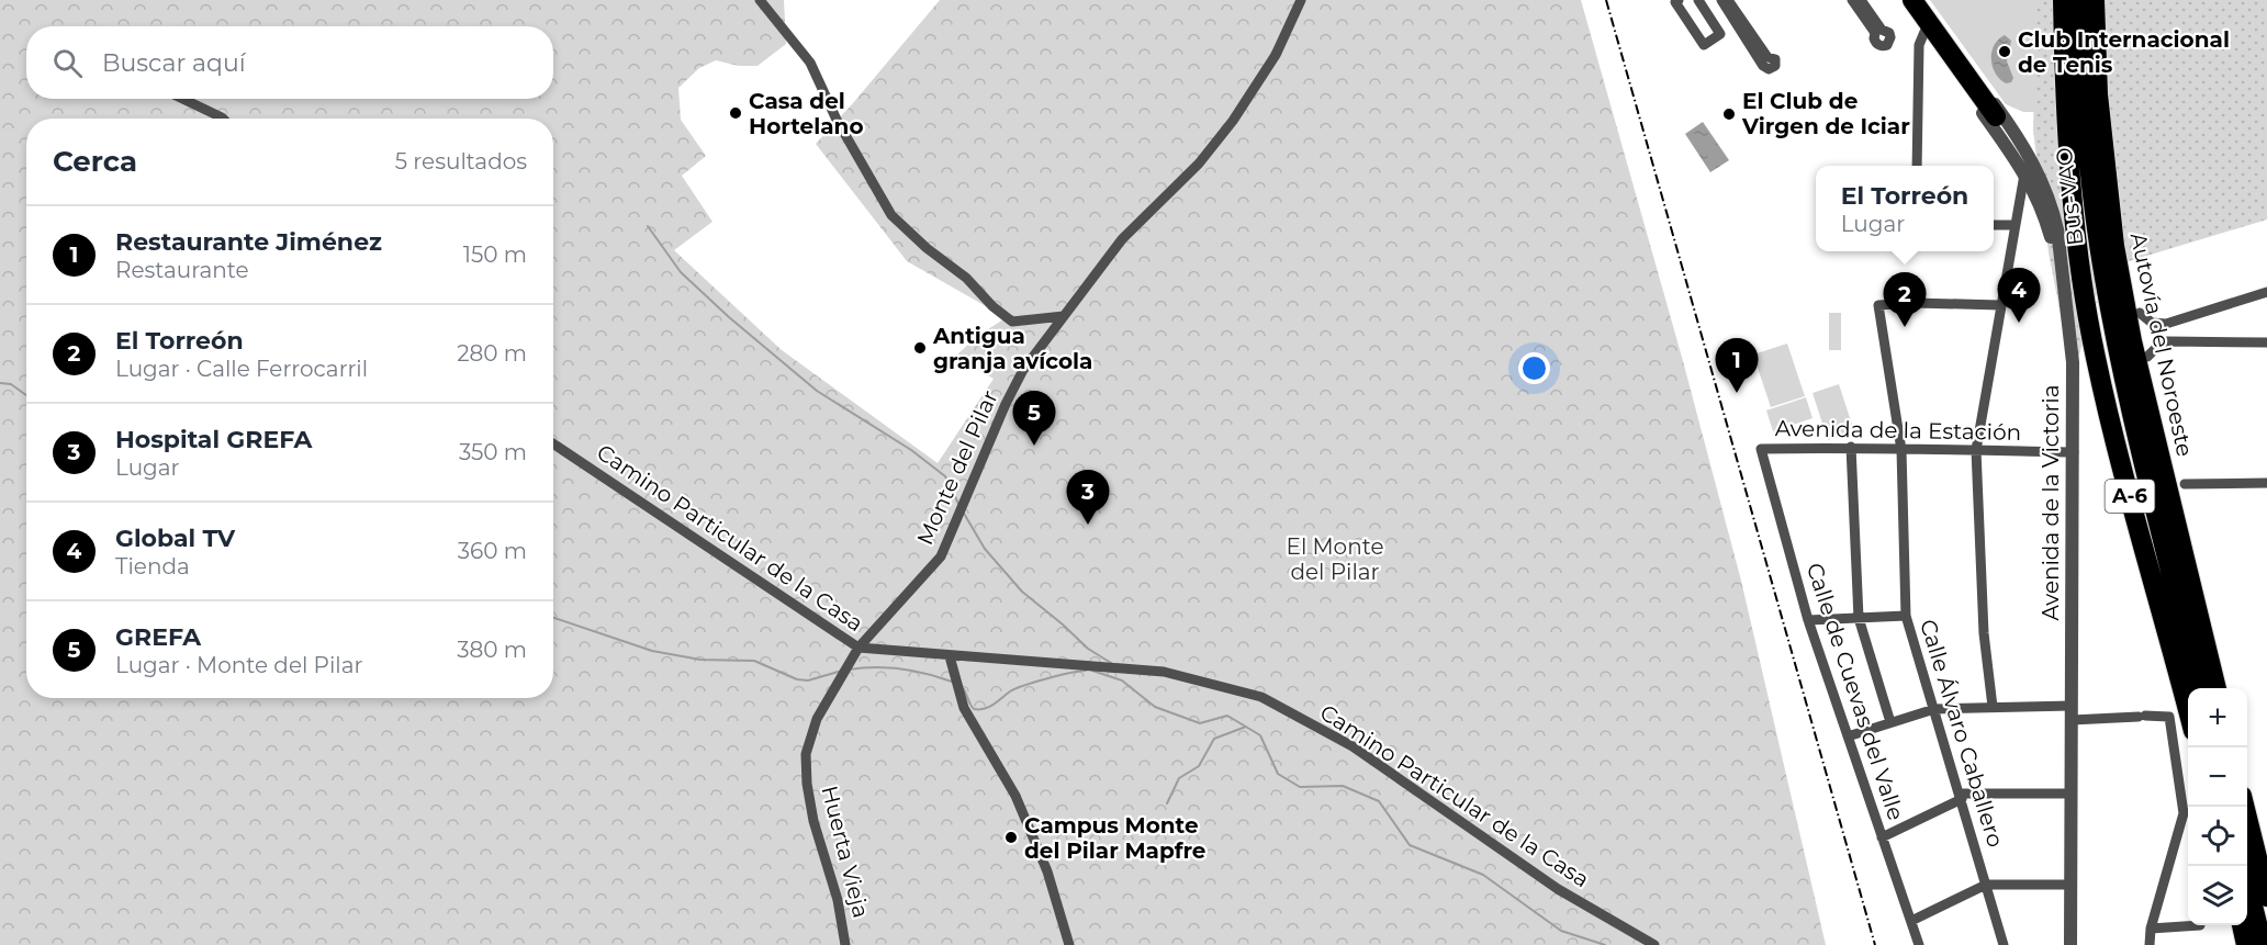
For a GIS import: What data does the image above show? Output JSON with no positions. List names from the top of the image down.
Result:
{
  "streets": {
    "highway": ["Bus-VAO", "Autovía del Noroeste", "A-6"],
    "street": [
      "Avenida de la Estación",
      "Monte del Pilar",
      "Avenida de la Victoria",
      "Camino Particular de la Casa",
      "Calle de Cuevas del Valle",
      "Calle Álvaro Caballero",
      "Huerta Vieja"
    ]
  },
  "crossings": [
    ["Avenida de la Estación", "Avenida de la Victoria"],
    ["Avenida de la Estación", "Calle de Cuevas del Valle"],
    ["Avenida de la Estación", "Calle Álvaro Caballero"],
    ["Monte del Pilar", "Camino Particular de la Casa"],
    ["Monte del Pilar", "Huerta Vieja"]
  ],
  "parks": ["El Monte del Pilar"],
  "places": [
    "Club Internacional de Tenis",
    "Casa del Hortelano",
    "El Club de Virgen de Iciar",
    "Antigua granja avícola",
    "Campus Monte del Pilar Mapfre"
  ],
  "page": {
    "search": "Buscar aquí",
    "heading": ["Cerca", "5 resultados"],
    "popup": ["El Torreón", "Lugar"],
    "list": [
      {
        "mark": "1",
        "name": "Restaurante Jiménez",
        "note": "Restaurante",
        "value": "150 m"
      },
      {
        "mark": "2",
        "name": "El Torreón",
        "note": "Lugar · Calle Ferrocarril",
        "value": "280 m"
      },
      {
        "mark": "3",
        "name": "Hospital GREFA",
        "note": "Lugar",
        "value": "350 m"
      },
      {
        "mark": "4",
        "name": "Global TV",
        "note": "Tienda",
        "value": "360 m"
      },
      {
        "mark": "5",
        "name": "GREFA",
        "note": "Lugar · Monte del Pilar",
        "value": "380 m"
      }
    ],
    "pins": [
      "4",
      "2",
      "1",
      "5",
      "3"
    ],
    "map_buttons": ["+", "−"]
  }
}
